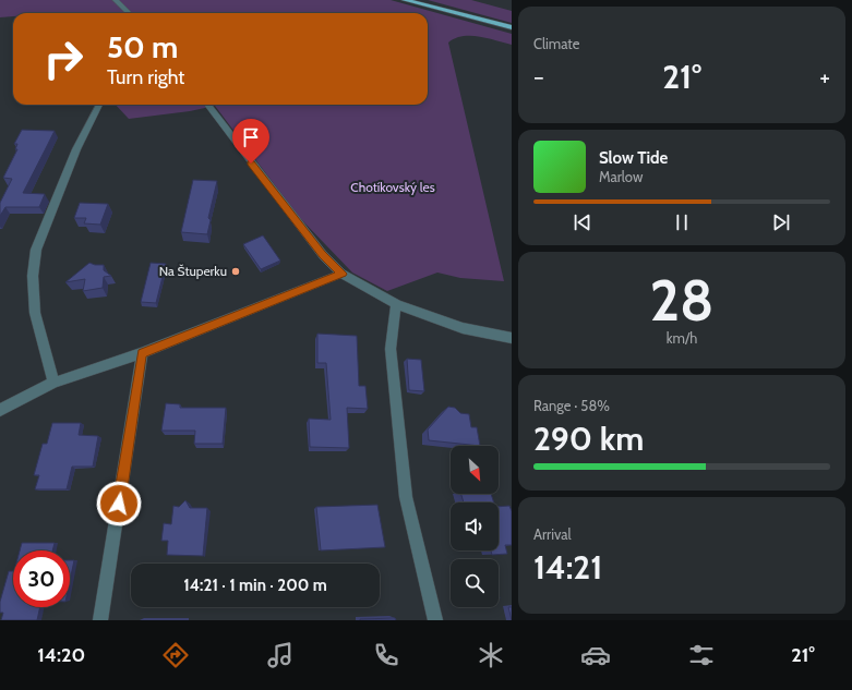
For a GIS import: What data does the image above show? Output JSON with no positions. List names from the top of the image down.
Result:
{
  "parks": ["Chotíkovský les"],
  "places": ["Na Štuperku"],
  "north": "bottom right",
  "page": {
    "tile": [
      "Climate",
      ["28", "km/h"],
      ["Range · 58%", "290 km"],
      ["Arrival", "14:21"]
    ],
    "turn": ["50 m", "Turn right"],
    "heat": ["−", "21°", "+"],
    "song": ["Slow Tide", "Marlow"],
    "limit": "30",
    "trip": "14:21 · 1 min · 200 m",
    "tabs": ["14:20", "21°"]
  }
}
